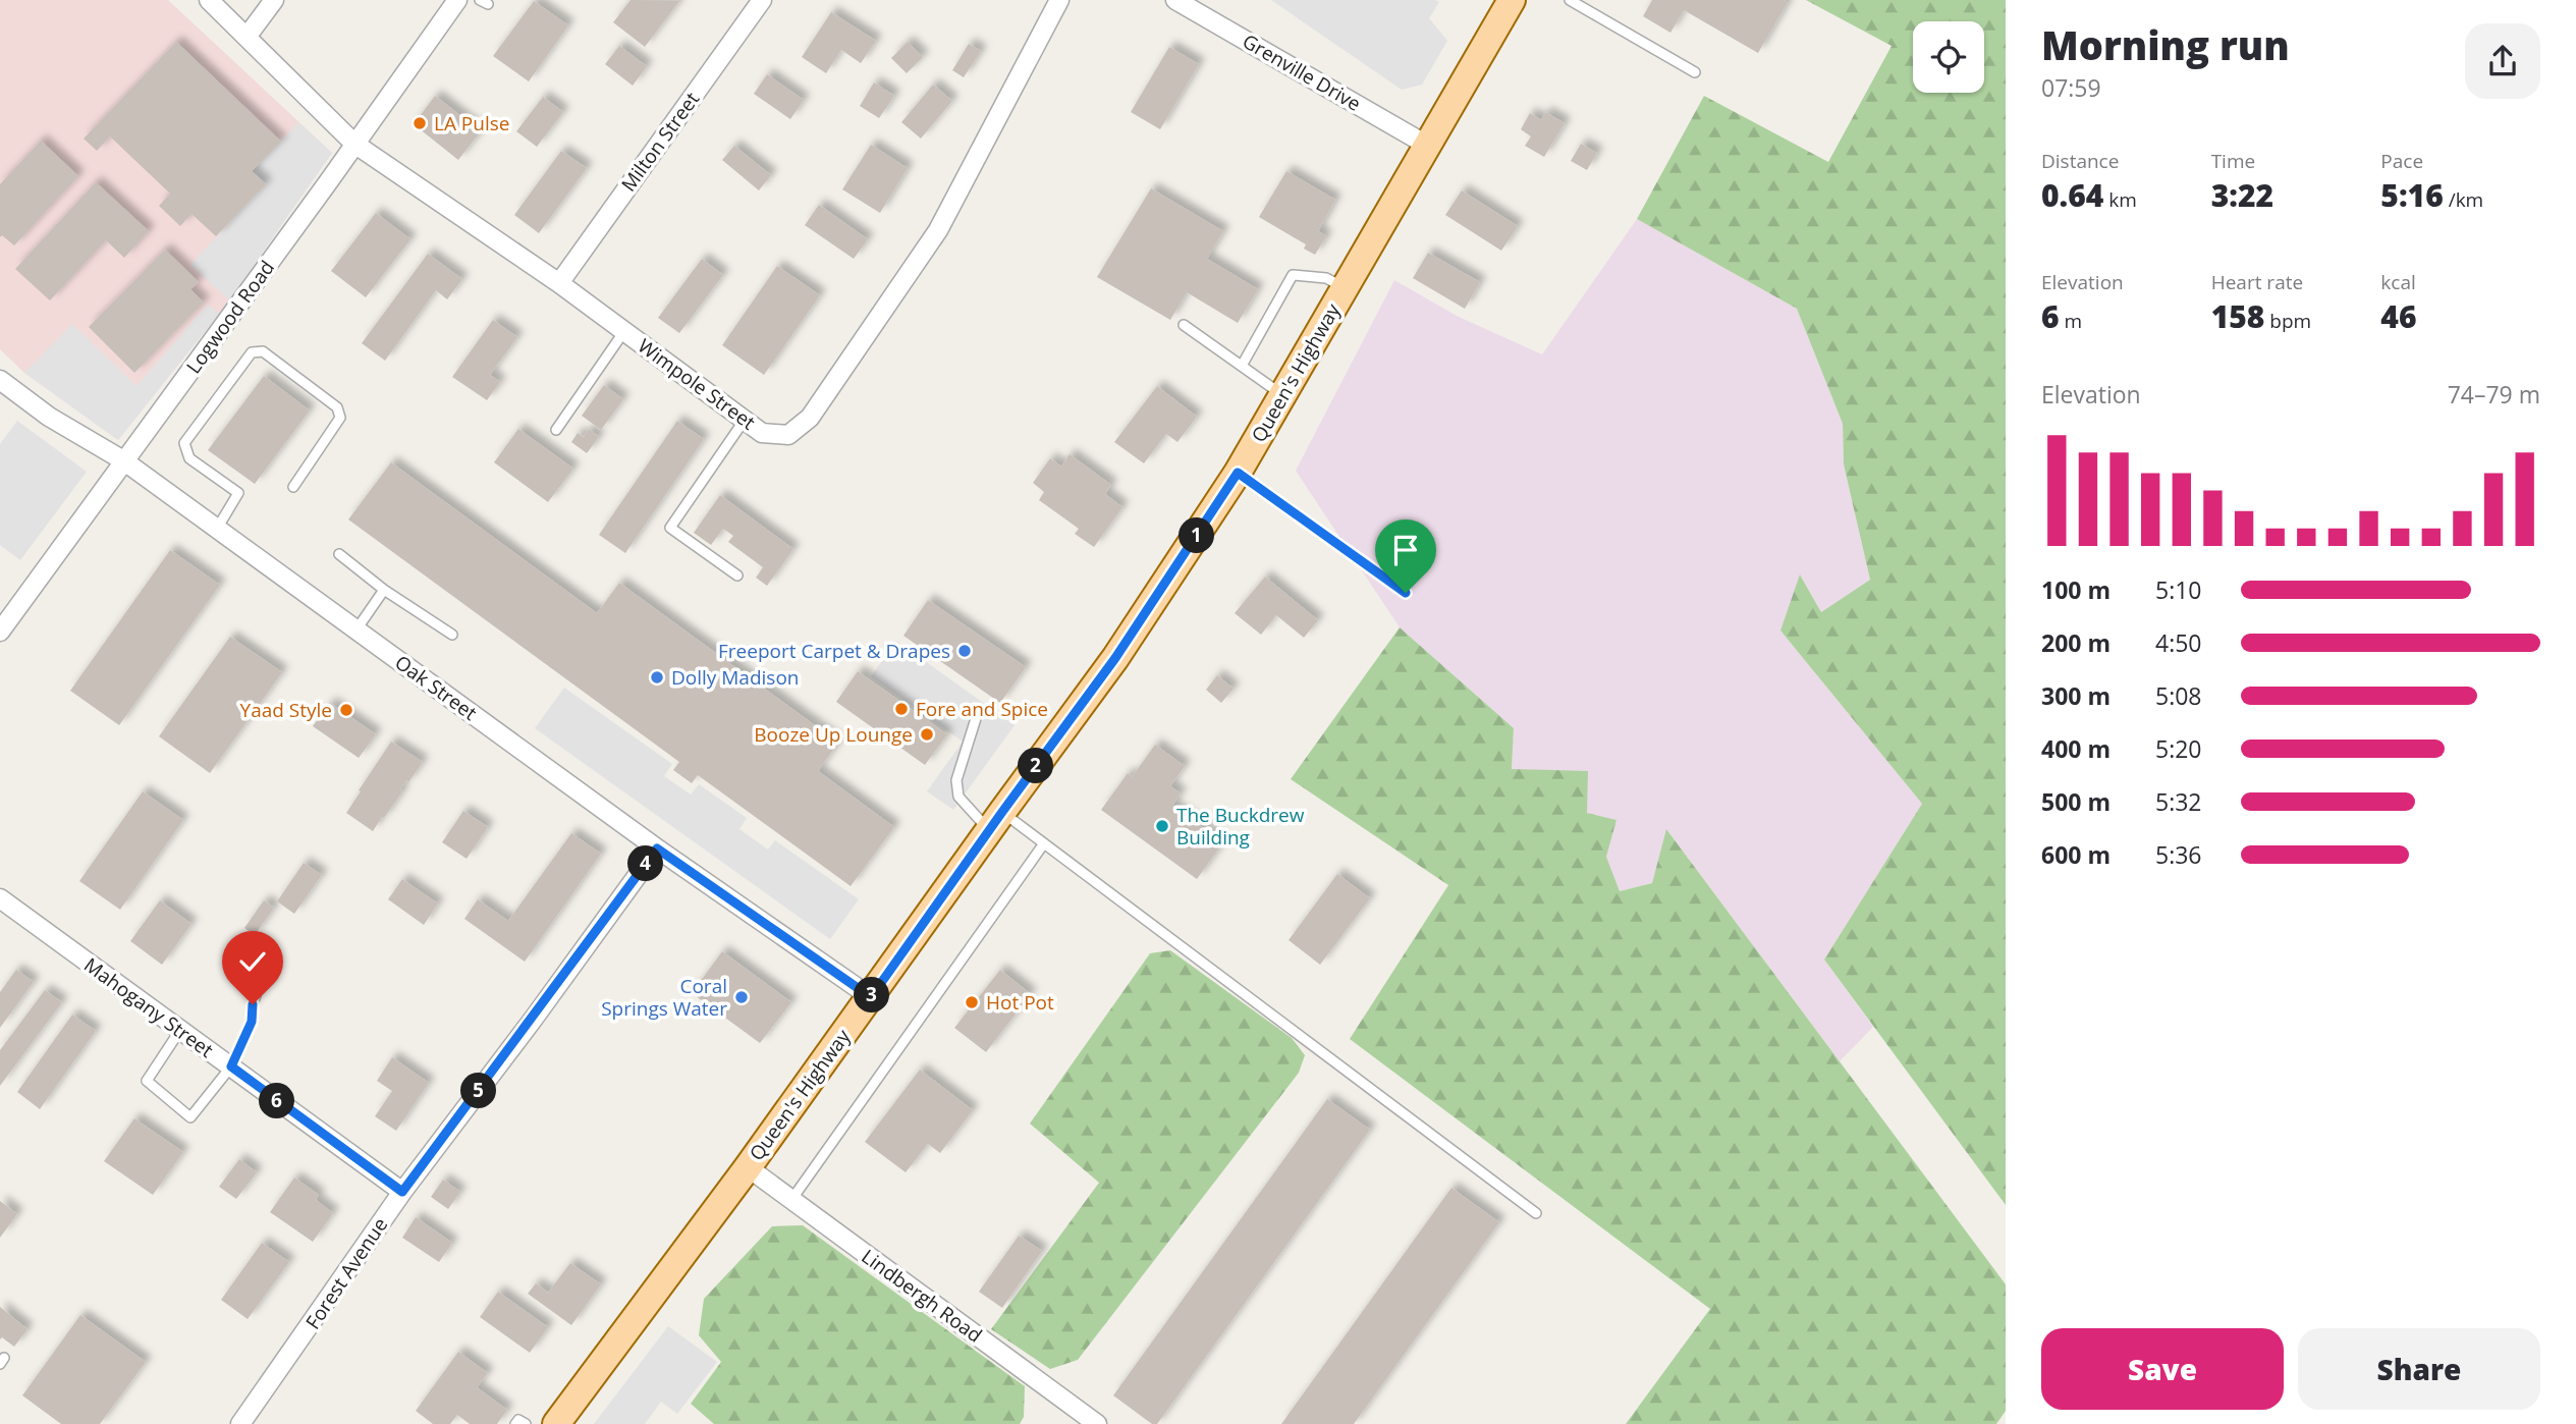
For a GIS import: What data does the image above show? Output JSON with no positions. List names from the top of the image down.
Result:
{
  "streets": {
    "main road": ["Queen's Highway"],
    "street": [
      "Grenville Drive",
      "Milton Street",
      "Logwood Road",
      "Wimpole Street",
      "Oak Street",
      "Mahogany Street",
      "Forest Avenue",
      "Lindbergh Road"
    ]
  },
  "crossings": [
    ["Grenville Drive", "Queen's Highway"],
    ["Milton Street", "Wimpole Street"],
    ["Logwood Road", "Wimpole Street"],
    ["Logwood Road", "Oak Street"],
    ["Queen's Highway", "Oak Street"],
    ["Queen's Highway", "Lindbergh Road"],
    ["Oak Street", "Forest Avenue"],
    ["Mahogany Street", "Forest Avenue"]
  ],
  "places": [
    "LA Pulse",
    "Freeport Carpet & Drapes",
    "Dolly Madison",
    "Fore and Spice",
    "Yaad Style",
    "Booze Up Lounge",
    "The Buckdrew Building",
    "Coral Springs Water",
    "Hot Pot"
  ],
  "page": {
    "heading": ["Morning run", "07:59"],
    "stats": [
      ["Distance", "0.64 km"],
      ["Time", "3:22"],
      ["Pace", "5:16 /km"],
      ["Elevation", "6 m"],
      ["Heart rate", "158 bpm"],
      ["kcal", "46"]
    ],
    "chart": ["Elevation", "74–79 m"],
    "pins": [
      "1",
      "2",
      "4",
      "3",
      "5",
      "6"
    ],
    "list": [
      {
        "name": "100 m",
        "note": "5:10"
      },
      {
        "name": "200 m",
        "note": "4:50"
      },
      {
        "name": "300 m",
        "note": "5:08"
      },
      {
        "name": "400 m",
        "note": "5:20"
      },
      {
        "name": "500 m",
        "note": "5:32"
      },
      {
        "name": "600 m",
        "note": "5:36"
      }
    ],
    "buttons": ["Save", "Share"]
  }
}
